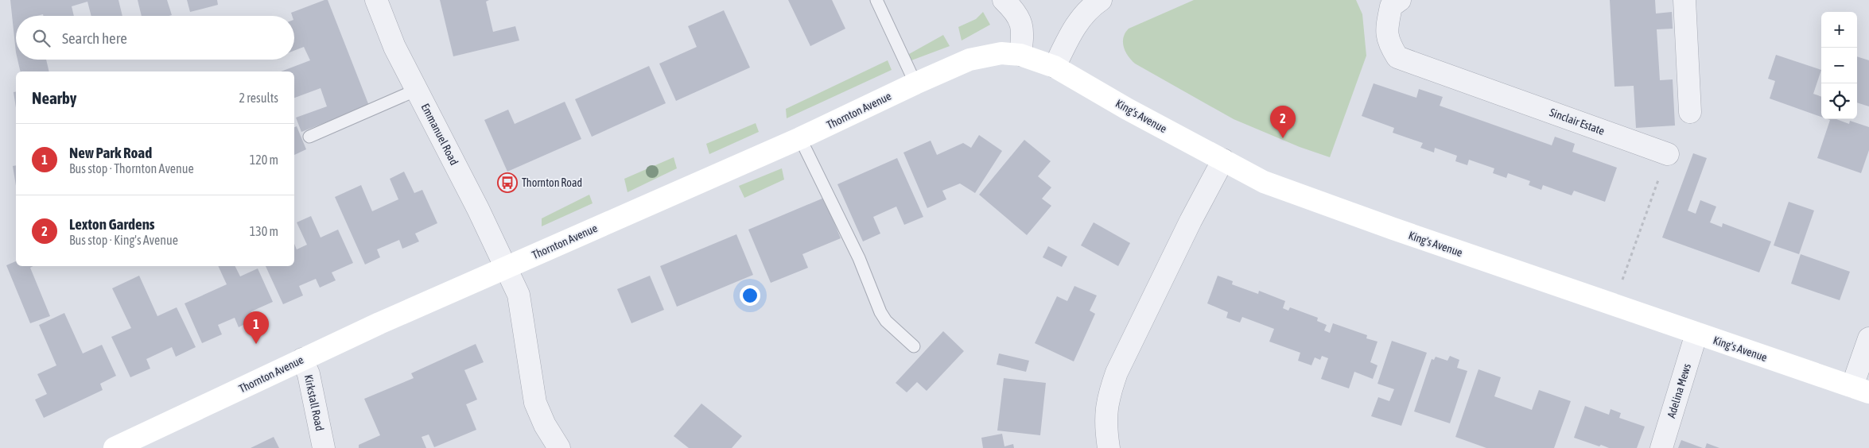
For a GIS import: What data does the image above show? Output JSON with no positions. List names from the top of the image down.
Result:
{
  "streets": {
    "main road": ["Thornton Avenue", "King's Avenue"],
    "street": [
      "Sinclair Estate",
      "Emmanuel Road",
      "Adelina Mews",
      "Kirkstall Road"
    ]
  },
  "crossings": [
    ["Thornton Avenue", "King's Avenue"],
    ["Thornton Avenue", "Emmanuel Road"],
    ["Thornton Avenue", "Kirkstall Road"],
    ["King's Avenue", "Adelina Mews"]
  ],
  "places": {
    "bus stop": ["Thornton Road"]
  },
  "page": {
    "map_buttons": ["+", "−"],
    "search": "Search here",
    "heading": ["Nearby", "2 results"],
    "pins": ["2", "1"],
    "list": [
      {
        "mark": "1",
        "name": "New Park Road",
        "note": "Bus stop · Thornton Avenue",
        "value": "120 m"
      },
      {
        "mark": "2",
        "name": "Lexton Gardens",
        "note": "Bus stop · King's Avenue",
        "value": "130 m"
      }
    ]
  }
}
